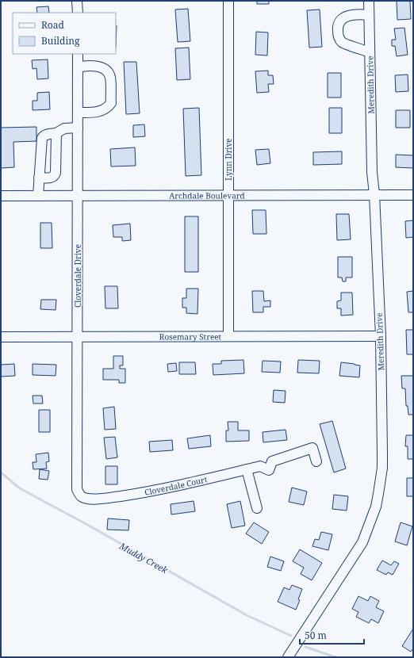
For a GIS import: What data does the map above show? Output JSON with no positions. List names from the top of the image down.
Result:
{
  "streets": {
    "street": [
      "Meredith Drive",
      "Lynn Drive",
      "Archdale Boulevard",
      "Cloverdale Drive",
      "Rosemary Street",
      "Cloverdale Court"
    ]
  },
  "crossings": [
    ["Meredith Drive", "Archdale Boulevard"],
    ["Meredith Drive", "Rosemary Street"],
    ["Lynn Drive", "Archdale Boulevard"],
    ["Lynn Drive", "Rosemary Street"],
    ["Archdale Boulevard", "Cloverdale Drive"],
    ["Cloverdale Drive", "Rosemary Street"],
    ["Cloverdale Drive", "Cloverdale Court"]
  ],
  "water": ["Muddy Creek"],
  "legend": ["Road", "Building"],
  "scale_bar": "50 m"
}
